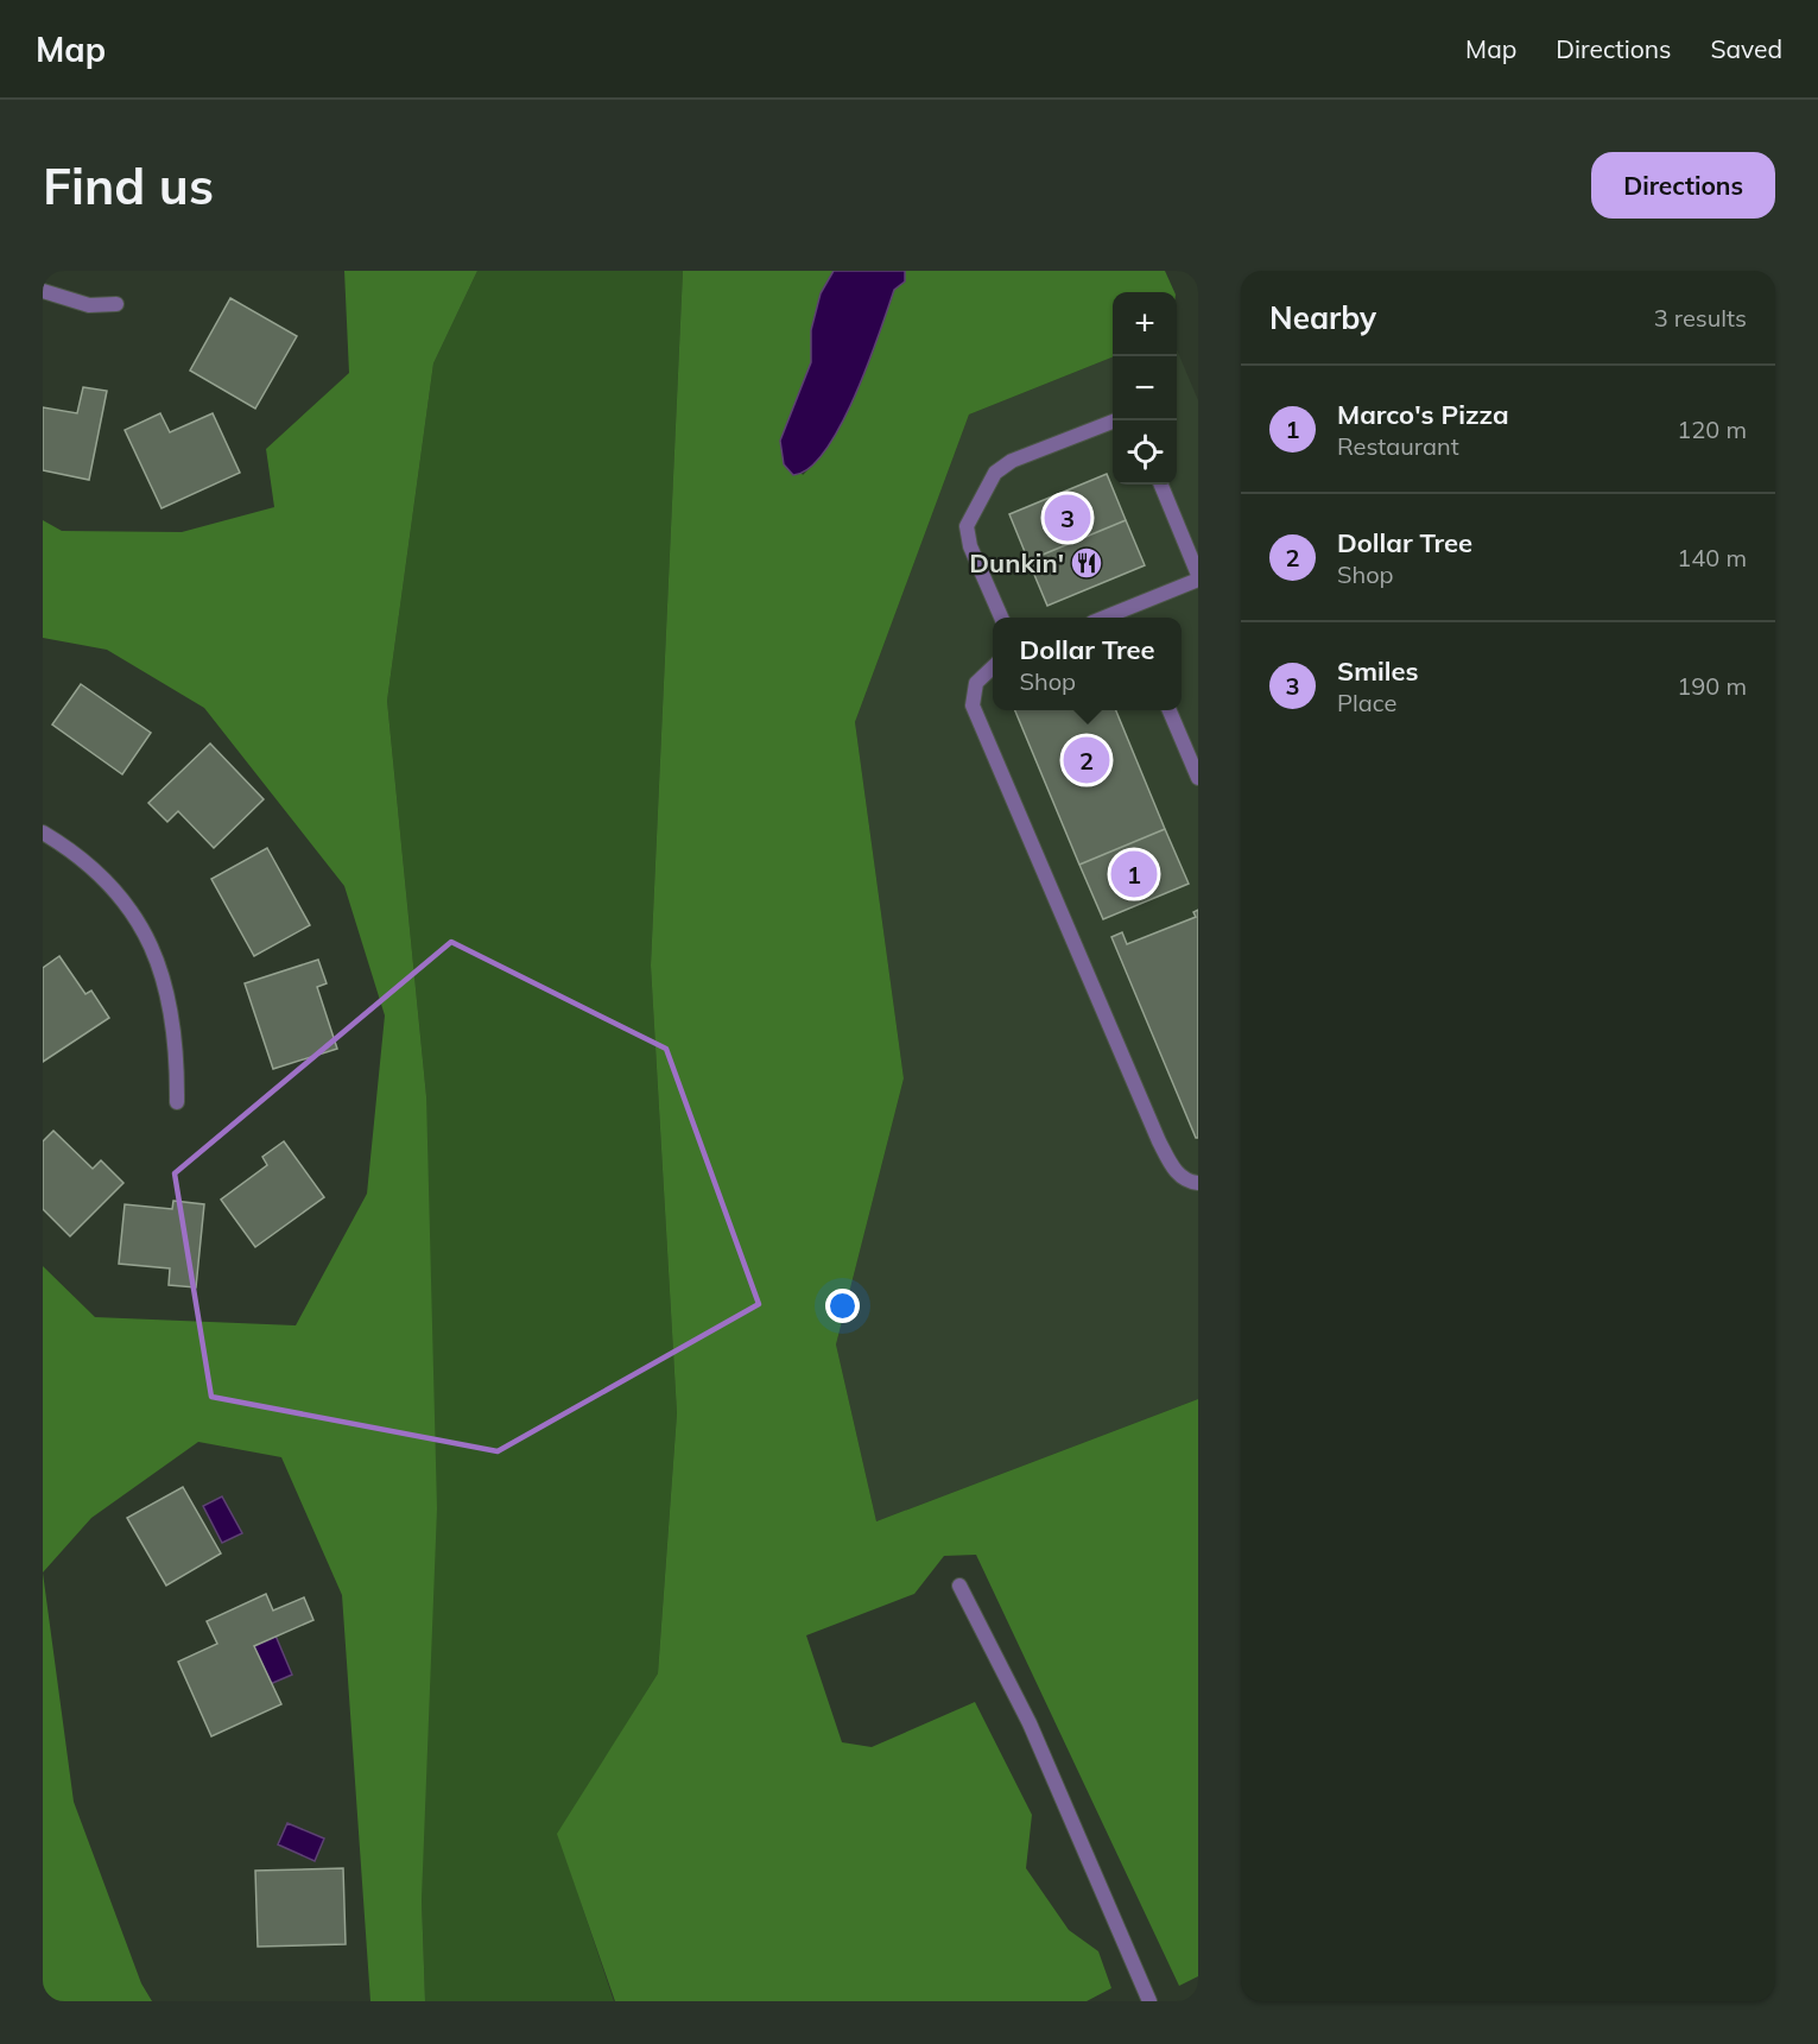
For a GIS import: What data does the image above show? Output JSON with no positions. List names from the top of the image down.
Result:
{
  "places": {
    "restaurant": ["Dunkin'"]
  },
  "page": {
    "header": "Map",
    "nav": ["Map", "Directions", "Saved"],
    "buttons": "Directions",
    "title": "Find us",
    "heading": ["Nearby", "3 results"],
    "map_buttons": ["+", "−"],
    "list": [
      {
        "mark": "1",
        "name": "Marco's Pizza",
        "note": "Restaurant",
        "value": "120 m"
      },
      {
        "mark": "2",
        "name": "Dollar Tree",
        "note": "Shop",
        "value": "140 m"
      },
      {
        "mark": "3",
        "name": "Smiles",
        "note": "Place",
        "value": "190 m"
      }
    ],
    "pins": ["3", "2", "1"],
    "popup": ["Dollar Tree", "Shop"]
  }
}
